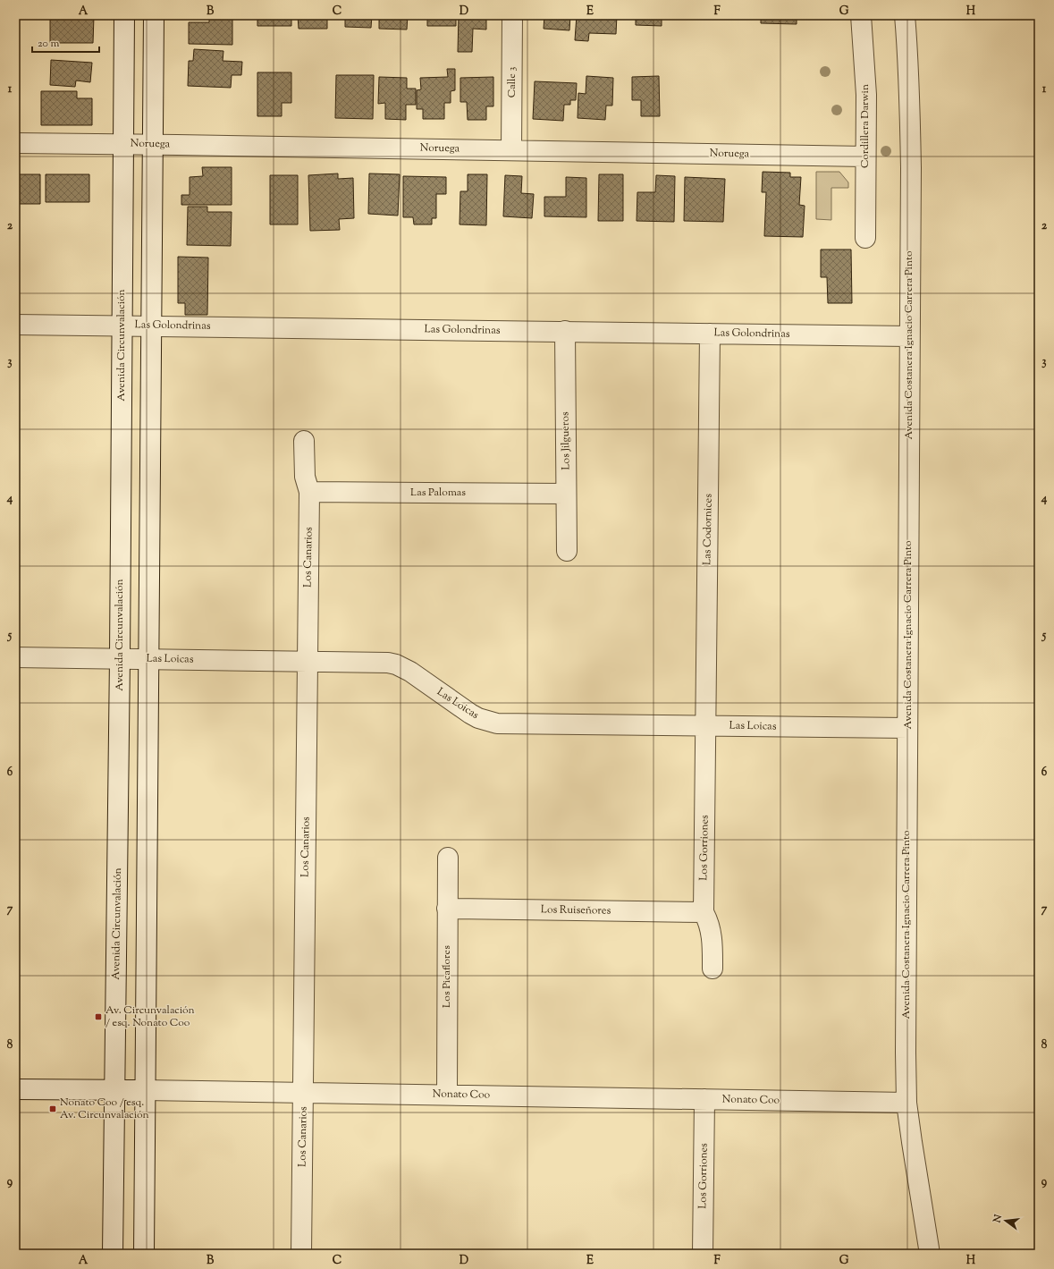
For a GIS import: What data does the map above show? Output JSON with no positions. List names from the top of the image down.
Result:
{
  "streets": {
    "street": [
      "Calle 3",
      "Cordillera Darwin",
      "Noruega",
      "Las Golondrinas",
      "Avenida Circunvalación",
      "Avenida Costanera Ignacio Carrera Pinto",
      "Los Jilgueros",
      "Las Palomas",
      "Las Codornices",
      "Los Canarios",
      "Las Loicas",
      "Los Gorriones",
      "Los Ruiseñores",
      "Los Picaflores",
      "Nonato Coo"
    ]
  },
  "crossings": [
    ["Calle 3", "Noruega"],
    ["Cordillera Darwin", "Noruega"],
    ["Noruega", "Avenida Circunvalación"],
    ["Las Golondrinas", "Avenida Circunvalación"],
    ["Las Golondrinas", "Avenida Costanera Ignacio Carrera Pinto"],
    ["Las Golondrinas", "Los Jilgueros"],
    ["Las Golondrinas", "Las Codornices"],
    ["Avenida Circunvalación", "Las Loicas"],
    ["Avenida Circunvalación", "Nonato Coo"],
    ["Avenida Costanera Ignacio Carrera Pinto", "Las Loicas"],
    ["Avenida Costanera Ignacio Carrera Pinto", "Nonato Coo"],
    ["Los Jilgueros", "Las Palomas"],
    ["Las Palomas", "Los Canarios"],
    ["Las Codornices", "Las Loicas"],
    ["Las Codornices", "Los Gorriones"],
    ["Los Canarios", "Las Loicas"],
    ["Los Canarios", "Nonato Coo"],
    ["Las Loicas", "Los Gorriones"],
    ["Los Gorriones", "Los Ruiseñores"],
    ["Los Gorriones", "Nonato Coo"],
    ["Los Ruiseñores", "Los Picaflores"],
    ["Los Picaflores", "Nonato Coo"]
  ],
  "places": {
    "transit": ["Av. Circunvalación / esq. Nonato Coo", "Nonato Coo / esq. Av. Circunvalación"]
  },
  "scale_bar": "20 m",
  "north": "left",
  "grid": {
    "columns": [
      "A",
      "B",
      "C",
      "D",
      "E",
      "F",
      "G",
      "H"
    ],
    "rows": [
      "1",
      "2",
      "3",
      "4",
      "5",
      "6",
      "7",
      "8",
      "9"
    ]
  }
}
